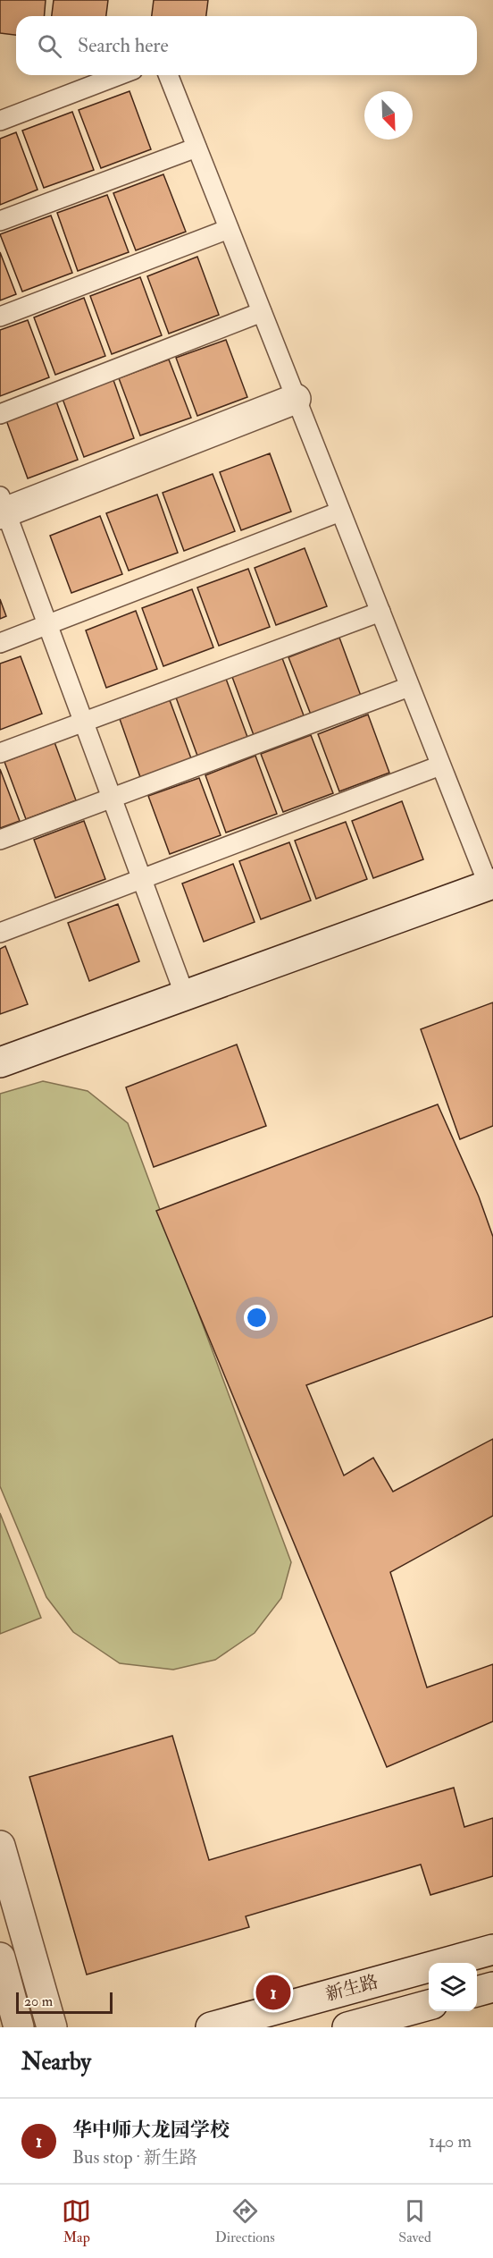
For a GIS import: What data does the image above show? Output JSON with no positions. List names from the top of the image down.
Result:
{
  "streets": {
    "street": ["新生路"]
  },
  "scale_bar": "20 m",
  "north": "bottom right",
  "page": {
    "search": "Search here",
    "pins": "1",
    "scale": "20 m",
    "heading": "Nearby",
    "list": [
      {
        "mark": "1",
        "name": "华中师大龙园学校",
        "note": "Bus stop · 新生路",
        "value": "140 m"
      }
    ],
    "nav": ["Map", "Directions", "Saved"]
  }
}
